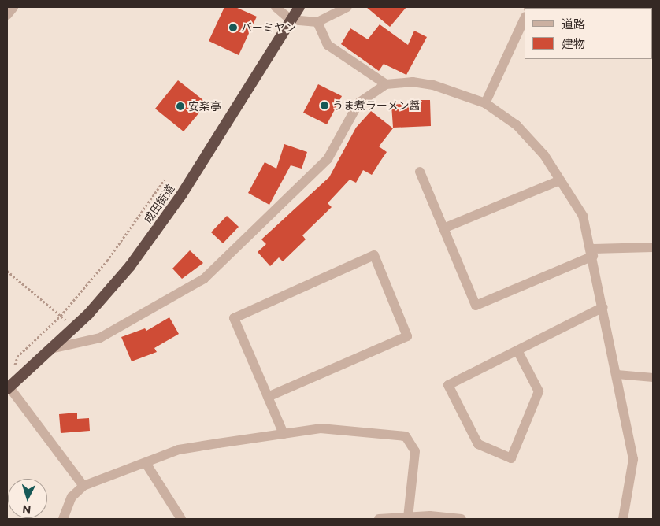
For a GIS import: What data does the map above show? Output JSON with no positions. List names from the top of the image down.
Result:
{
  "streets": {
    "highway": ["成田街道"]
  },
  "places": ["バーミヤン", "うま煮ラーメン醤", "安楽亭"],
  "legend": ["道路", "建物"],
  "north": "bottom"
}
